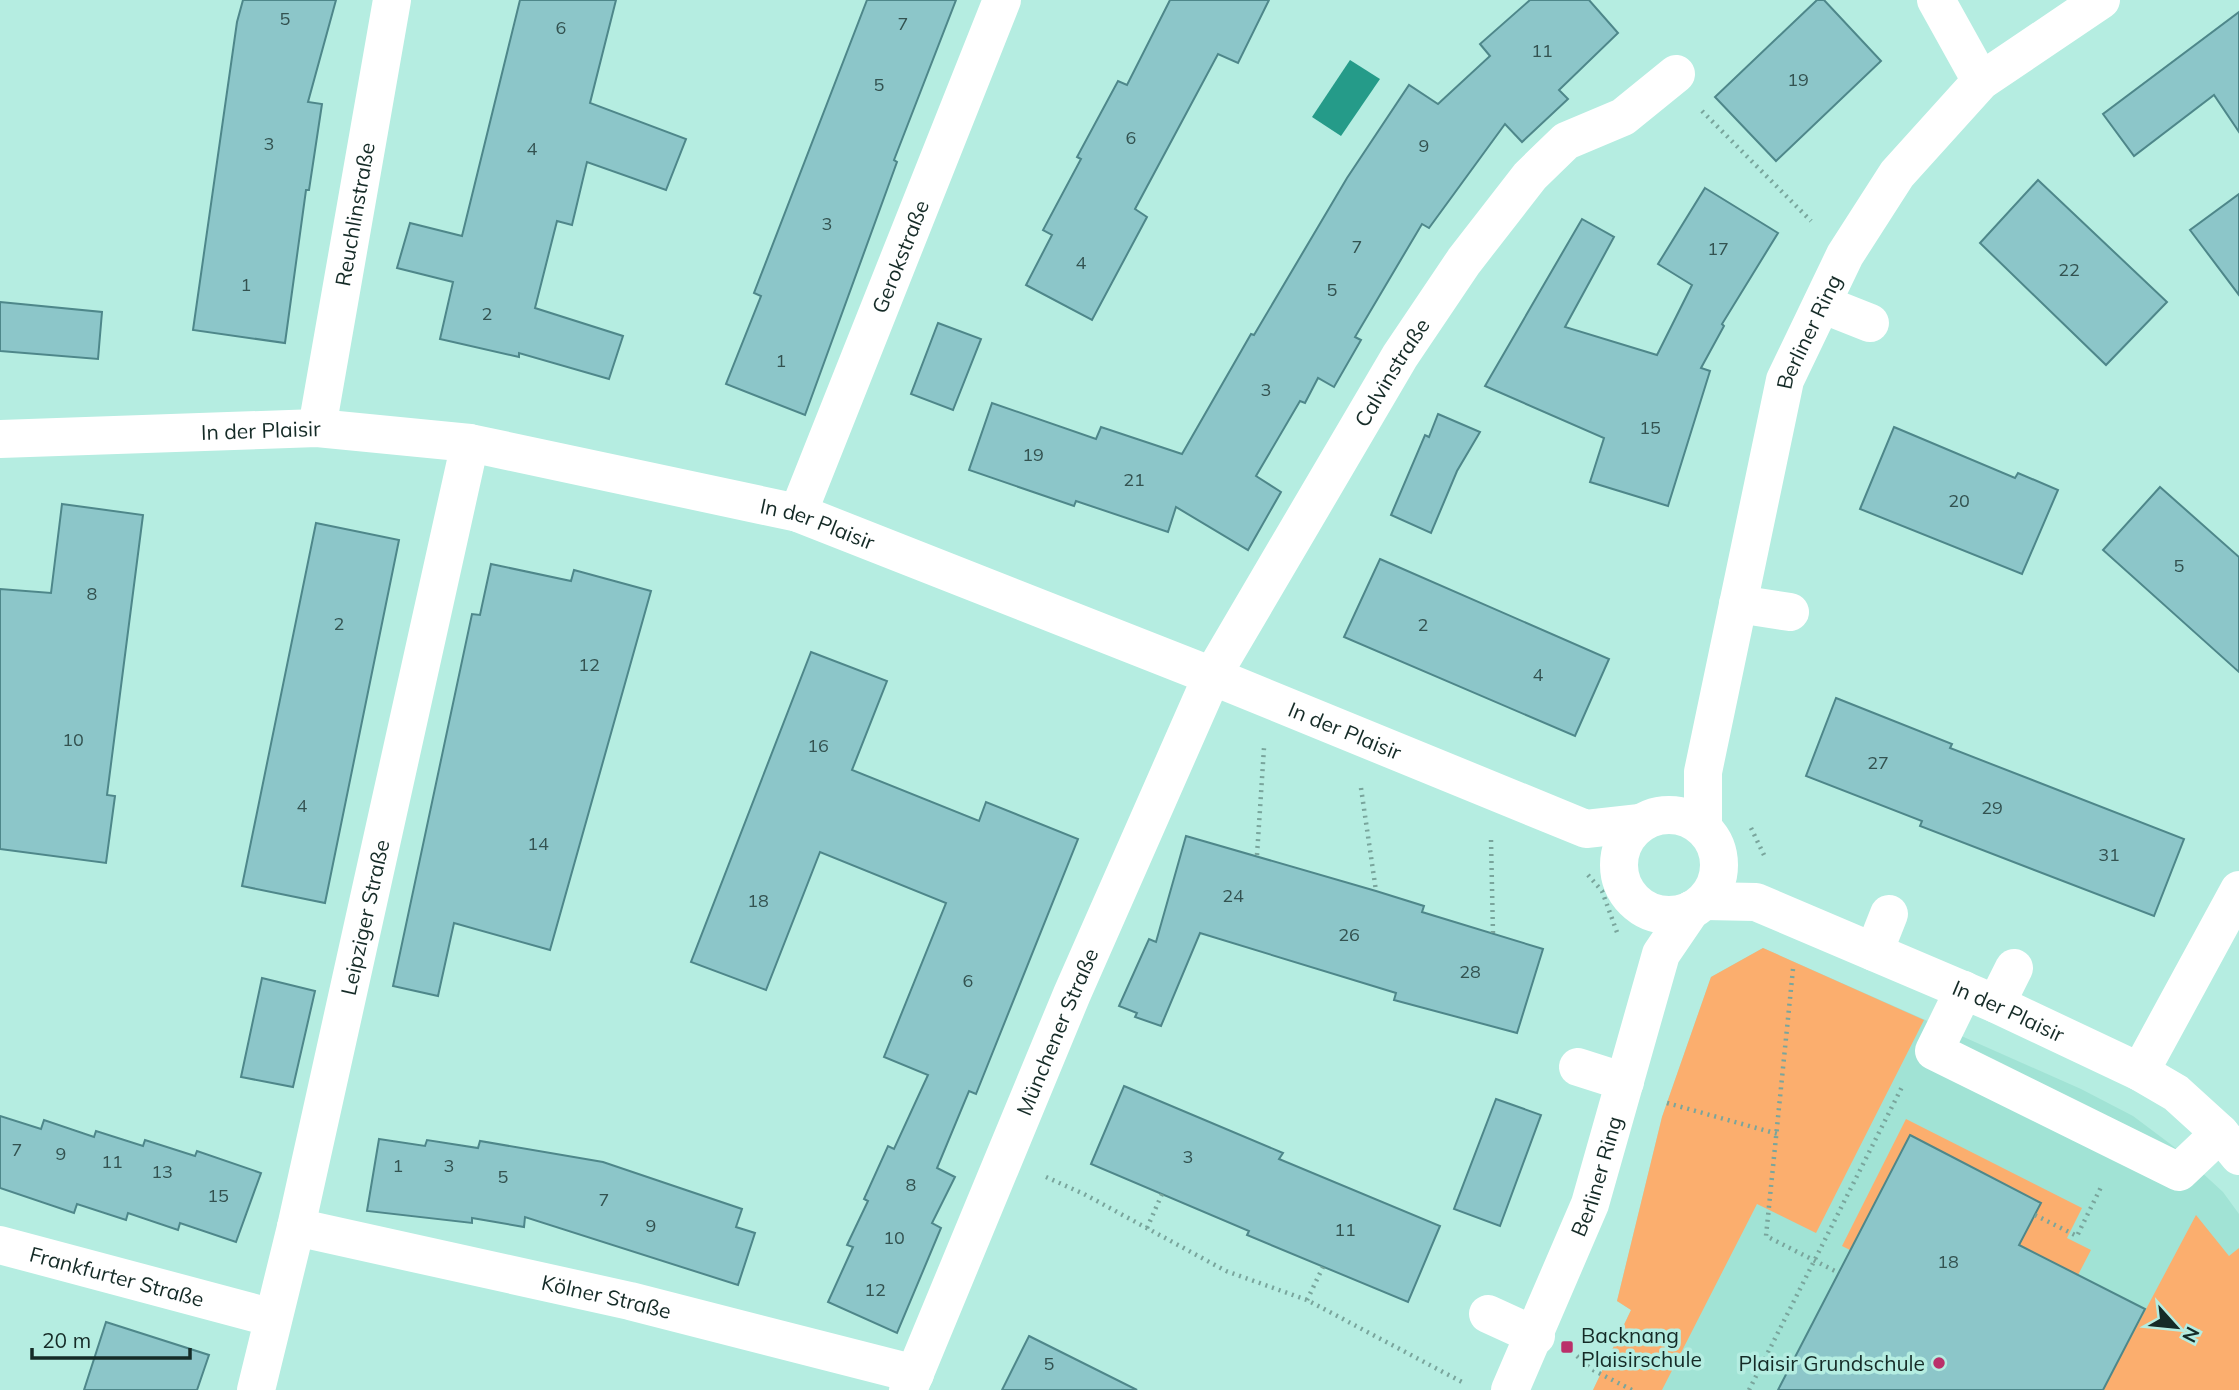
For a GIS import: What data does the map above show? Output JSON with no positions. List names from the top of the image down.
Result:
{
  "streets": {
    "street": [
      "Reuchlinstraße",
      "Gerokstraße",
      "Berliner Ring",
      "Calvinstraße",
      "In der Plaisir",
      "Leipziger Straße",
      "Münchener Straße",
      "Frankfurter Straße",
      "Kölner Straße"
    ]
  },
  "crossings": [
    ["Reuchlinstraße", "In der Plaisir"],
    ["Gerokstraße", "In der Plaisir"],
    ["Berliner Ring", "In der Plaisir"],
    ["Calvinstraße", "In der Plaisir"],
    ["Calvinstraße", "Münchener Straße"],
    ["In der Plaisir", "Leipziger Straße"],
    ["In der Plaisir", "Münchener Straße"],
    ["Leipziger Straße", "Frankfurter Straße"],
    ["Leipziger Straße", "Kölner Straße"],
    ["Münchener Straße", "Kölner Straße"]
  ],
  "places": {
    "transit": ["Backnang Plaisirschule"],
    "other": ["Plaisir Grundschule"]
  },
  "house_numbers": [
    "5",
    "7",
    "6",
    "11",
    "19",
    "5",
    "6",
    "3",
    "9",
    "4",
    "3",
    "7",
    "17",
    "4",
    "22",
    "1",
    "5",
    "2",
    "1",
    "3",
    "15",
    "19",
    "21",
    "20",
    "5",
    "8",
    "2",
    "2",
    "12",
    "4",
    "10",
    "16",
    "27",
    "4",
    "29",
    "14",
    "31",
    "24",
    "18",
    "26",
    "28",
    "6",
    "7",
    "9",
    "3",
    "11",
    "1",
    "3",
    "13",
    "5",
    "8",
    "15",
    "7",
    "9",
    "11",
    "10",
    "18",
    "12",
    "5"
  ],
  "scale_bar": "20 m",
  "north": "bottom right"
}
